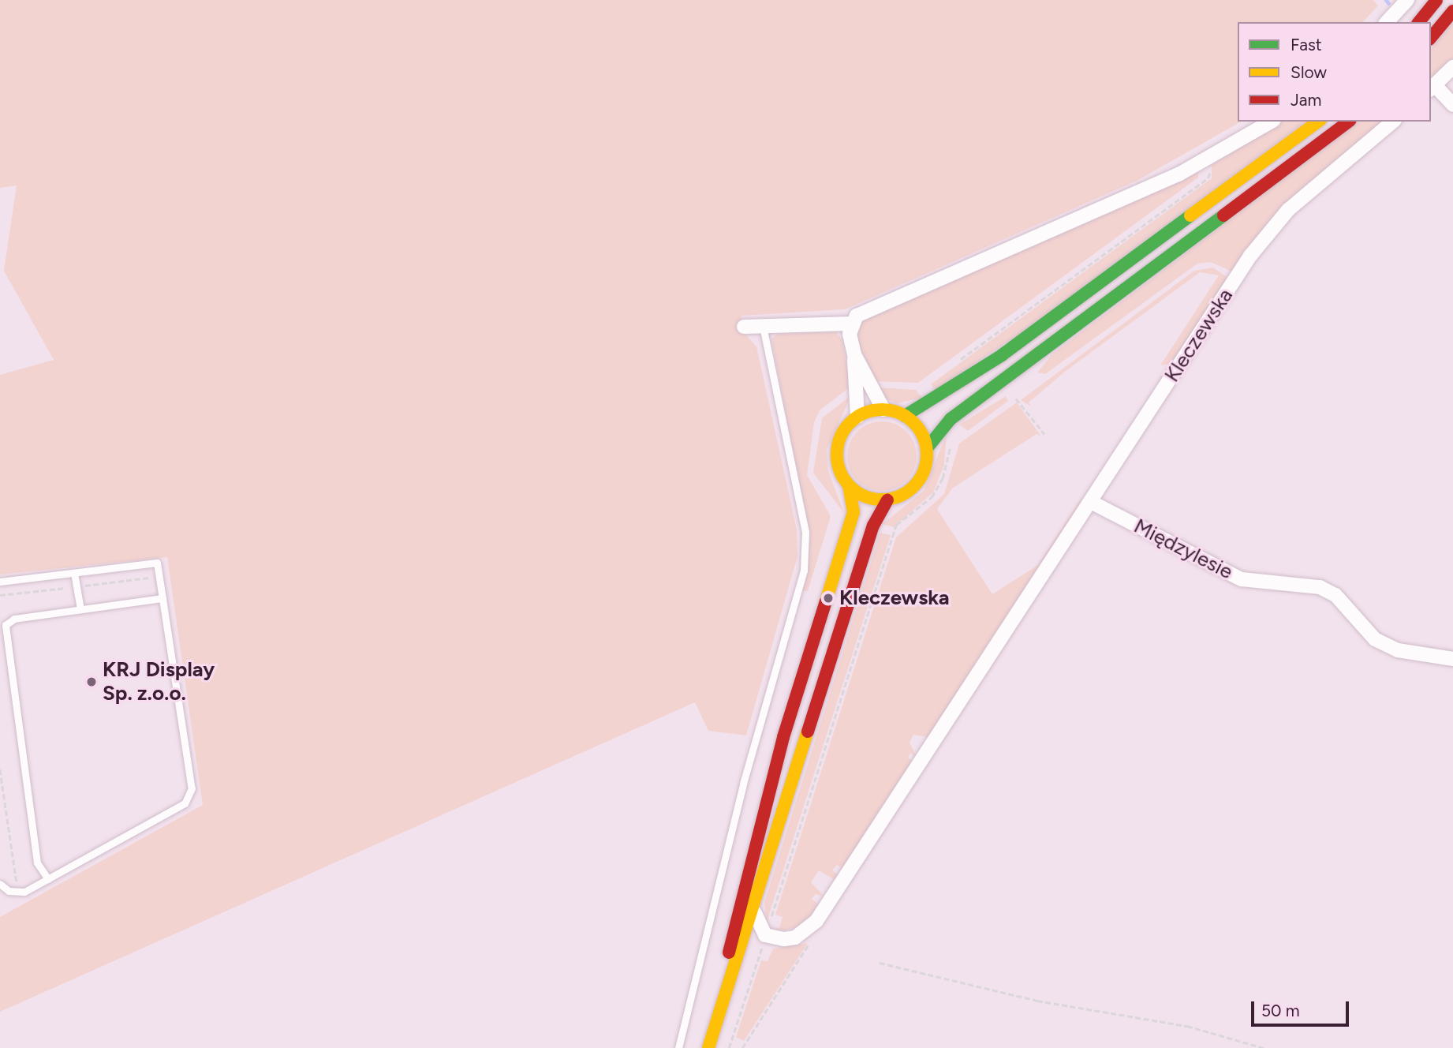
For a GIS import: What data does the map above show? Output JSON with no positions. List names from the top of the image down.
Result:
{
  "streets": {
    "street": ["Kleczewska", "Międzylesie"]
  },
  "crossings": [
    ["Kleczewska", "Międzylesie"]
  ],
  "places": ["Kleczewska", "KRJ Display Sp. z.o.o."],
  "legend": ["Fast", "Slow", "Jam"],
  "scale_bar": "50 m"
}
